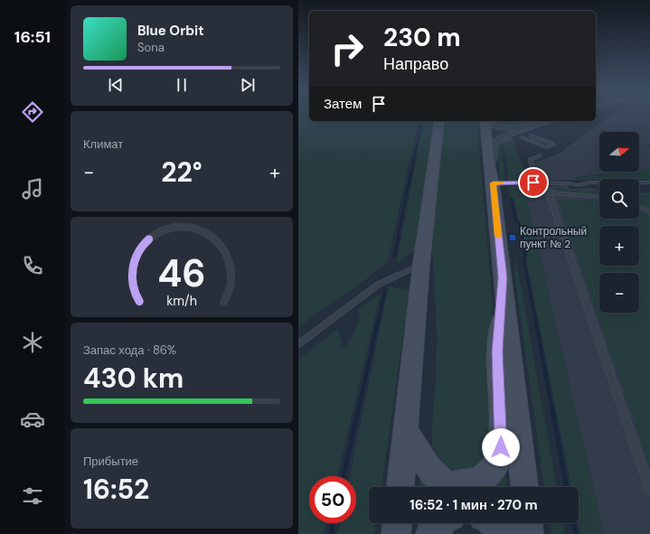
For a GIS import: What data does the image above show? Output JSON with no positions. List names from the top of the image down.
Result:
{
  "places": {
    "transit": ["Контрольный пункт № 2"]
  },
  "north": "right",
  "page": {
    "tabs": "16:51",
    "turn": ["230 m", "Направо"],
    "song": ["Blue Orbit", "Sona"],
    "then": "Затем",
    "tile": [
      "Климат",
      ["Запас хода · 86%", "430 km"],
      ["Прибытие", "16:52"]
    ],
    "map_buttons": ["+", "−"],
    "heat": ["−", "22°", "+"],
    "limit": "50",
    "trip": "16:52 · 1 мин · 270 m",
    "gauge": ["46", "km/h"]
  }
}
